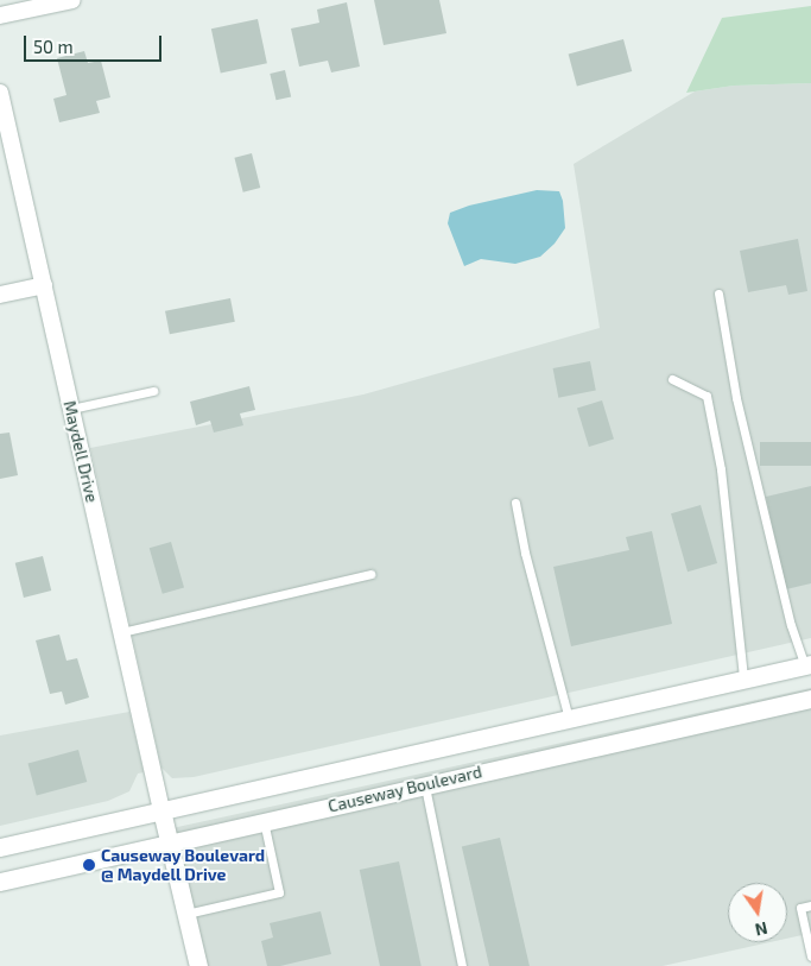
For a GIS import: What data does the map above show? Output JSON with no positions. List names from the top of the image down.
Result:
{
  "streets": {
    "main road": ["Causeway Boulevard"],
    "street": ["Maydell Drive"]
  },
  "crossings": [
    ["Maydell Drive", "Causeway Boulevard"]
  ],
  "places": ["Causeway Boulevard @ Maydell Drive"],
  "scale_bar": "50 m",
  "north": "bottom"
}
